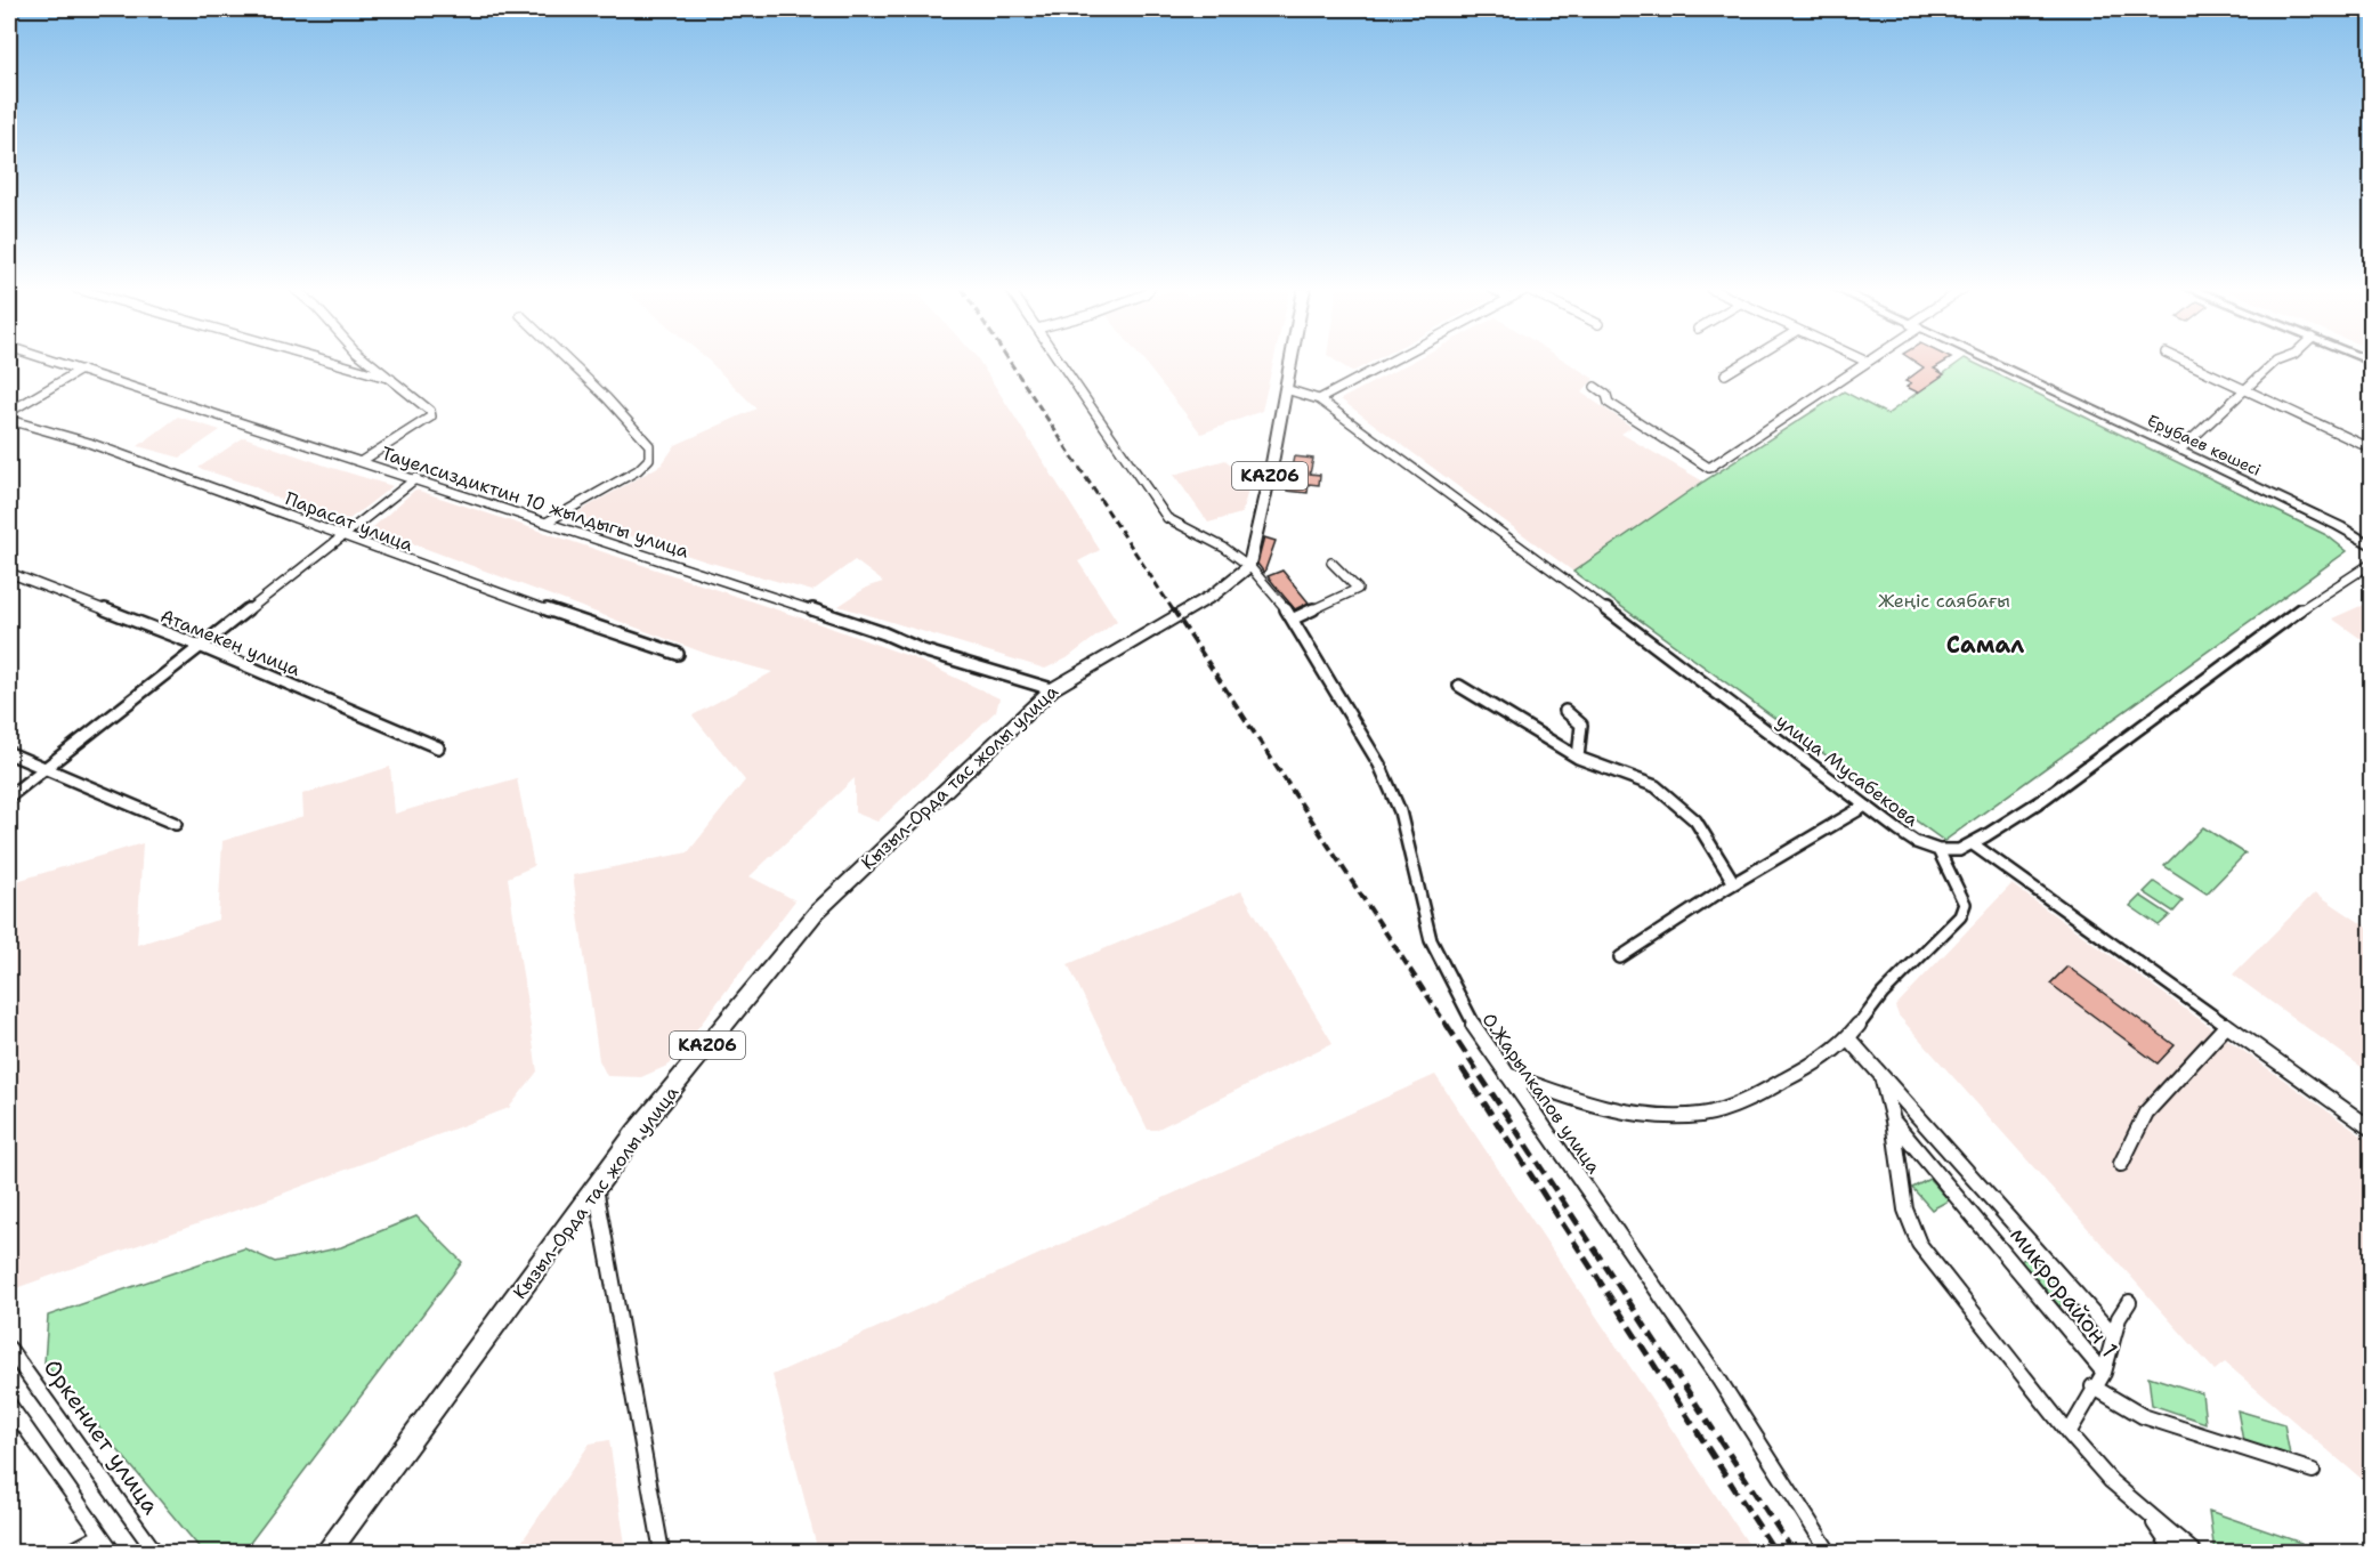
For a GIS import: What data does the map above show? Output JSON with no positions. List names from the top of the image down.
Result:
{
  "streets": {
    "main road": ["Ерубаев көшесі", "KАZ06", "Кызыл-Орда тас жолы улица"],
    "street": [
      "Тауелсиздиктин 10 жылдыгы улица",
      "Парасат улица",
      "Атамекен улица",
      "улица Мусабекова",
      "О.Жарылкапов улица",
      "микрорайон 1",
      "Оркениет улица"
    ]
  },
  "crossings": [
    ["KАZ06", "улица Мусабекова"],
    ["KАZ06", "Кызыл-Орда тас жолы улица"],
    ["KАZ06", "О.Жарылкапов улица"],
    ["Тауелсиздиктин 10 жылдыгы улица", "Кызыл-Орда тас жолы улица"],
    ["Кызыл-Орда тас жолы улица", "О.Жарылкапов улица"]
  ],
  "districts": ["Самал"],
  "parks": ["Жеңіс саябағы"]
}
